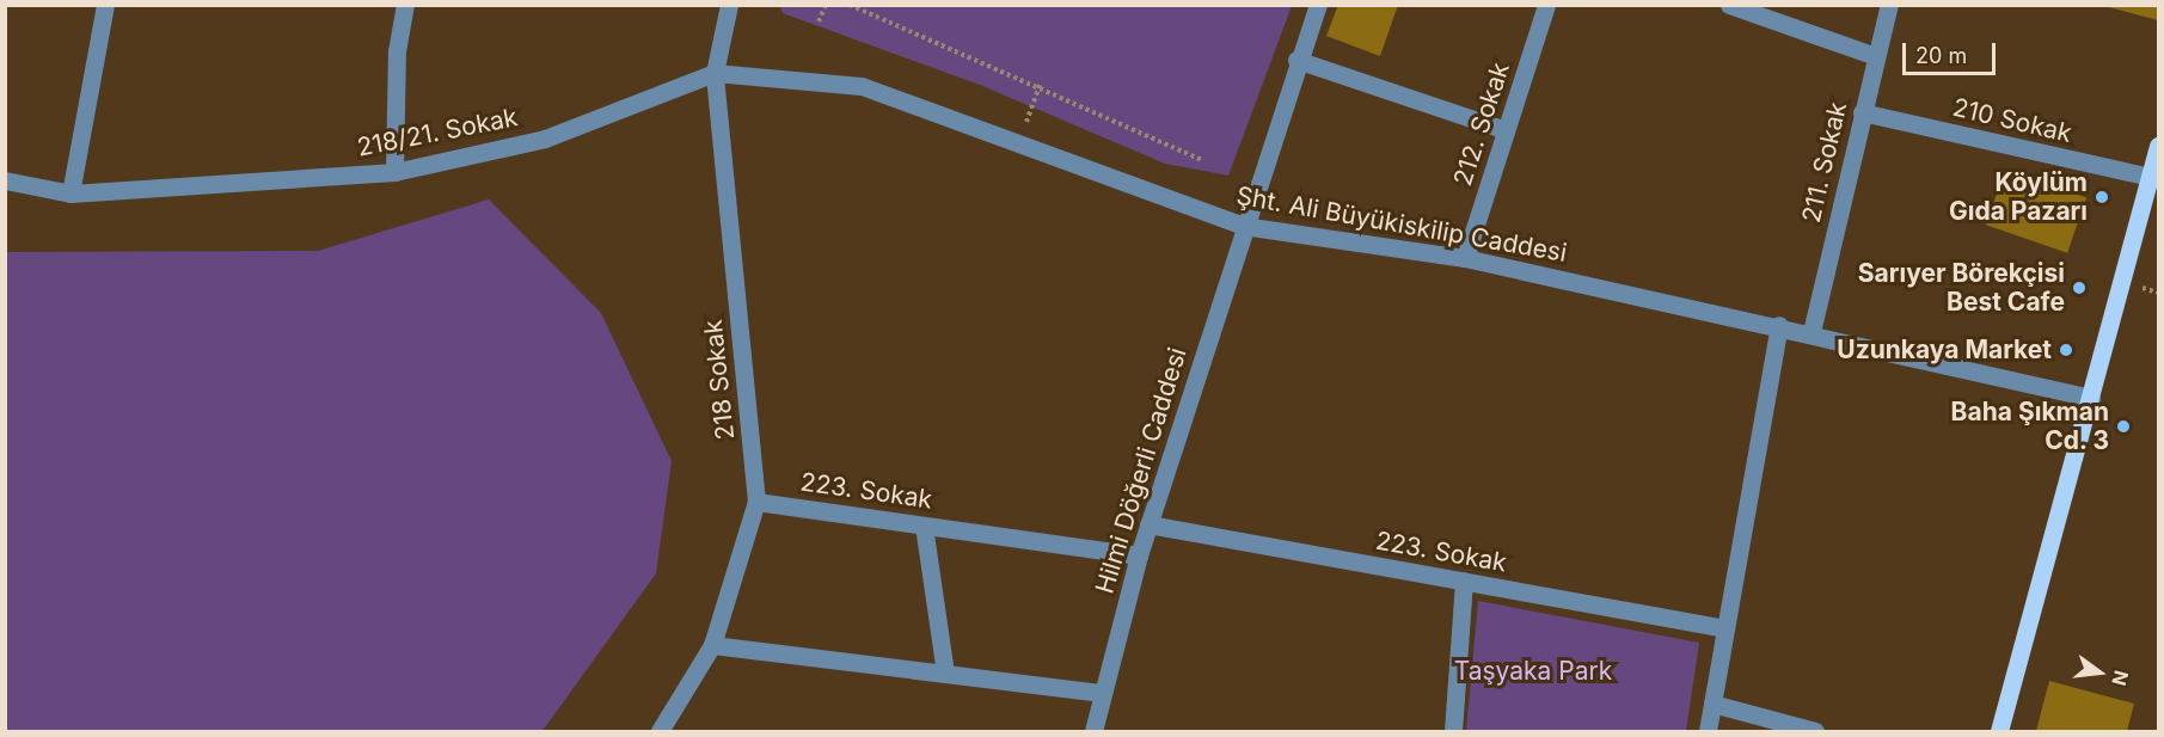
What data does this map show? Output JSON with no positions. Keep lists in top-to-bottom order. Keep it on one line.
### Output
{"streets":{"street":["210 Sokak","212. Sokak","218/21. Sokak","211. Sokak","Şht. Ali Büyükiskilip Caddesi","218 Sokak","Hilmi Döğerli Caddesi","223. Sokak"]},"crossings":[["210 Sokak","211. Sokak"],["212. Sokak","Şht. Ali Büyükiskilip Caddesi"],["218/21. Sokak","Şht. Ali Büyükiskilip Caddesi"],["218/21. Sokak","218 Sokak"],["211. Sokak","Şht. Ali Büyükiskilip Caddesi"],["Şht. Ali Büyükiskilip Caddesi","218 Sokak"],["Şht. Ali Büyükiskilip Caddesi","Hilmi Döğerli Caddesi"],["218 Sokak","223. Sokak"],["Hilmi Döğerli Caddesi","223. Sokak"]],"parks":["Taşyaka Park"],"places":["Köylüm Gıda Pazarı","Sarıyer Börekçisi Best Cafe","Uzunkaya Market","Baha Şıkman Cd. 3"],"scale_bar":"20 m","north":"right"}
